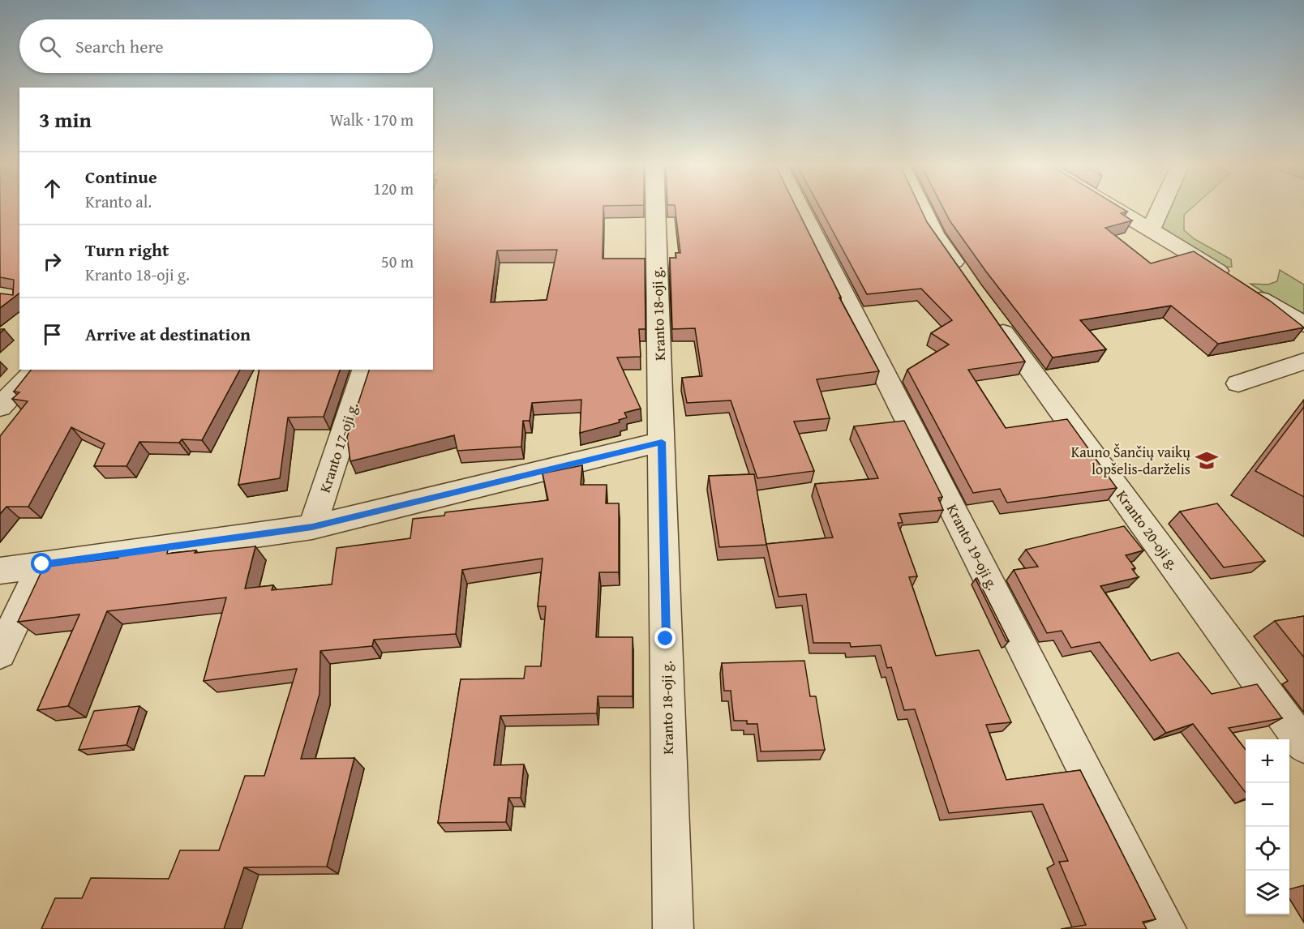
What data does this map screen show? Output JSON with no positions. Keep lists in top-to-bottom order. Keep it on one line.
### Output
{"streets":{"street":["Kranto 18-oji g.","Kranto 17-oji g.","Kranto 20-oji g.","Kranto 19-oji g."]},"places":{"school or university":["Kauno Šančių vaikų lopšelis-darželis"]},"page":{"search":"Search here","heading":["3 min","Walk · 170 m"],"list":[["Continue","Kranto al.","120 m"],["Turn right","Kranto 18-oji g.","50 m"],"Arrive at destination"],"map_buttons":["+","−"]}}
